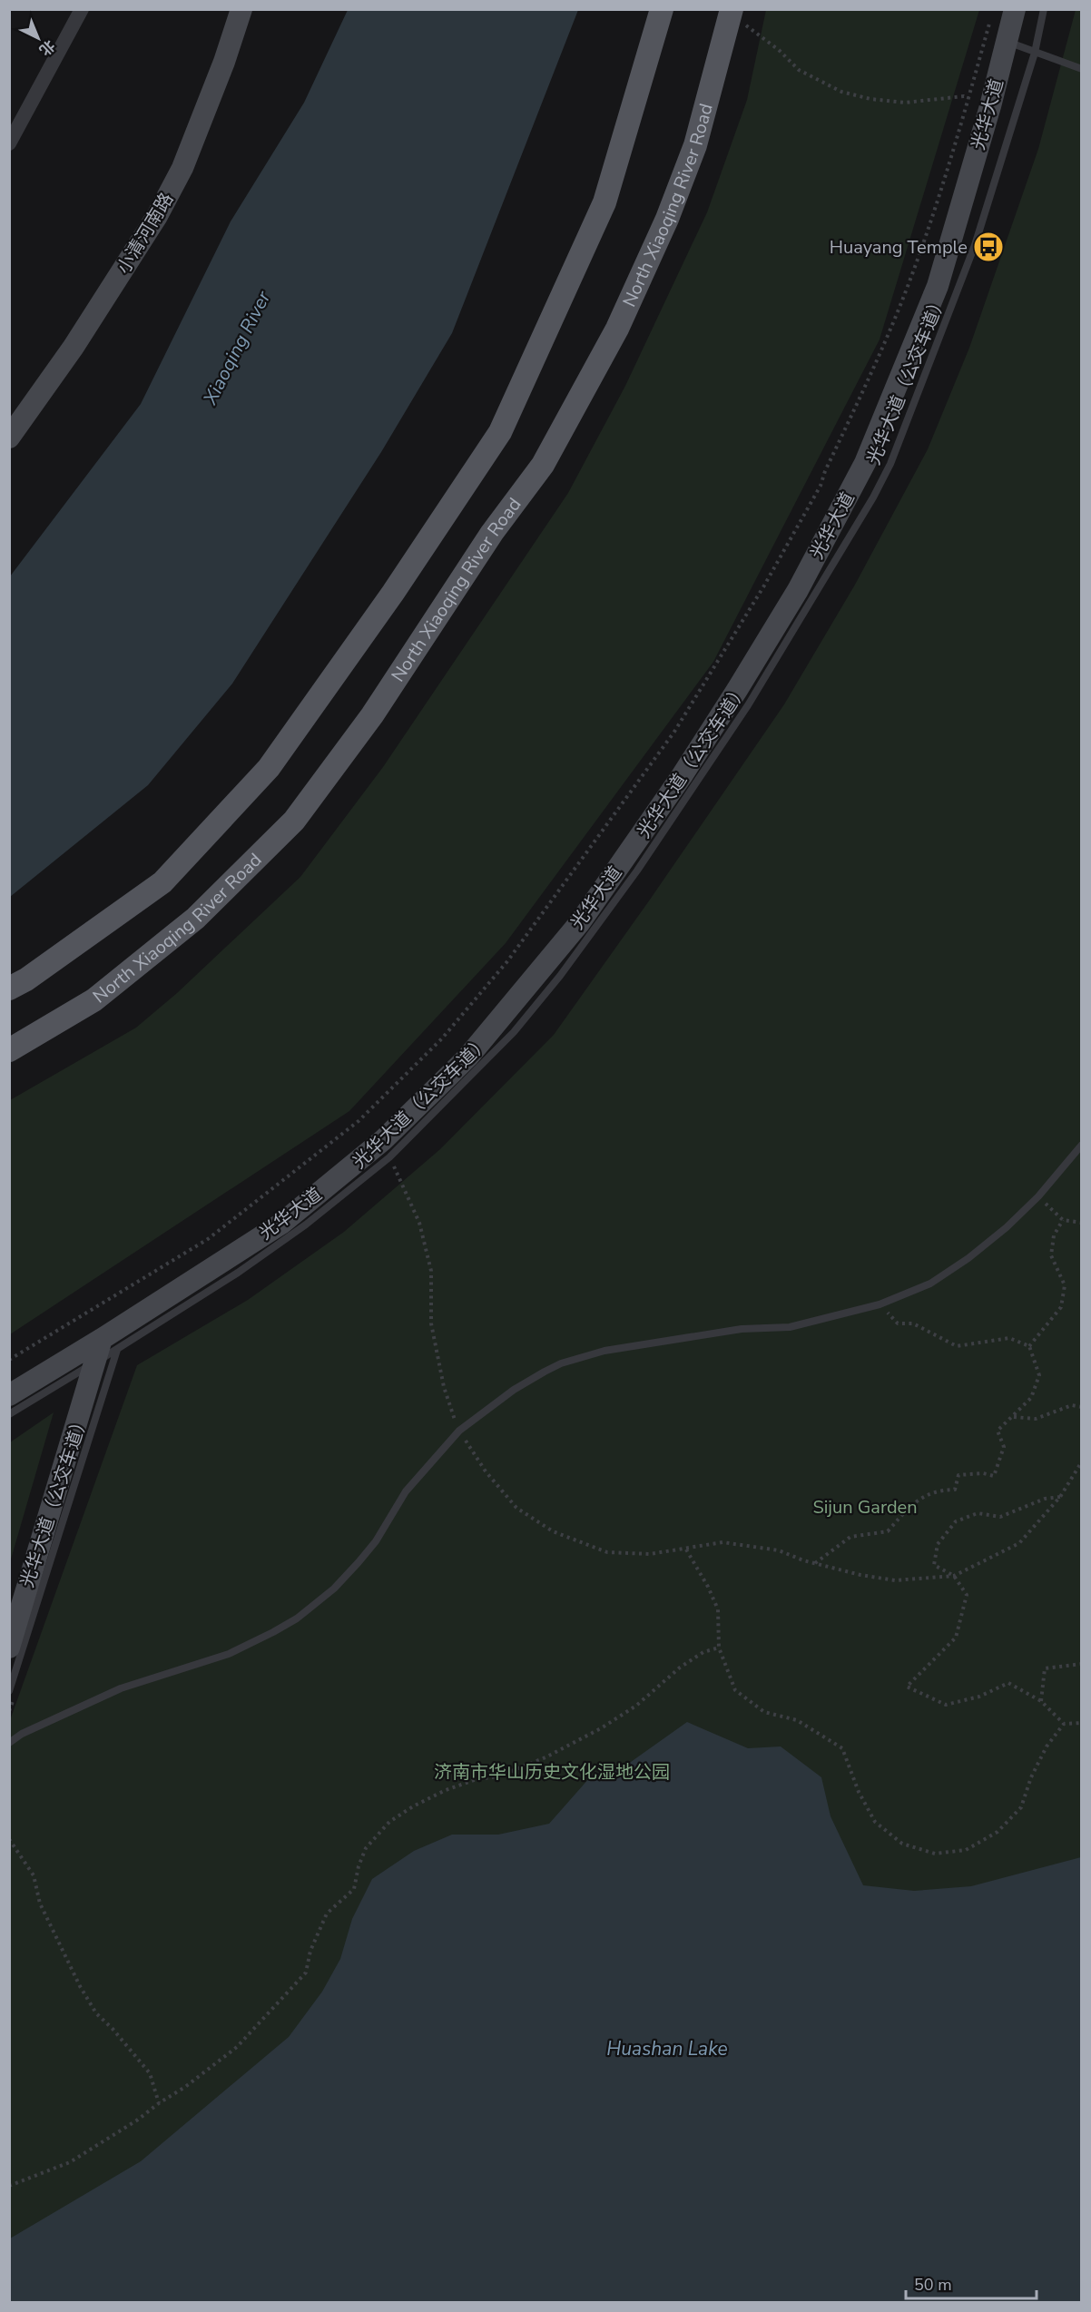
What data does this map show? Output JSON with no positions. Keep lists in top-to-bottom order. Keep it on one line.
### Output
{"streets":{"main road":["光华大道","North Xiaoqing River Road","小清河南路"],"lane":["光华大道（公交车道）"]},"crossings":[["光华大道","光华大道（公交车道）"]],"water":["Xiaoqing River","Huashan Lake"],"parks":["Sijun Garden","济南市华山历史文化湿地公园"],"places":{"bus stop":["Huayang Temple"]},"scale_bar":"50 m","north":"bottom right"}
